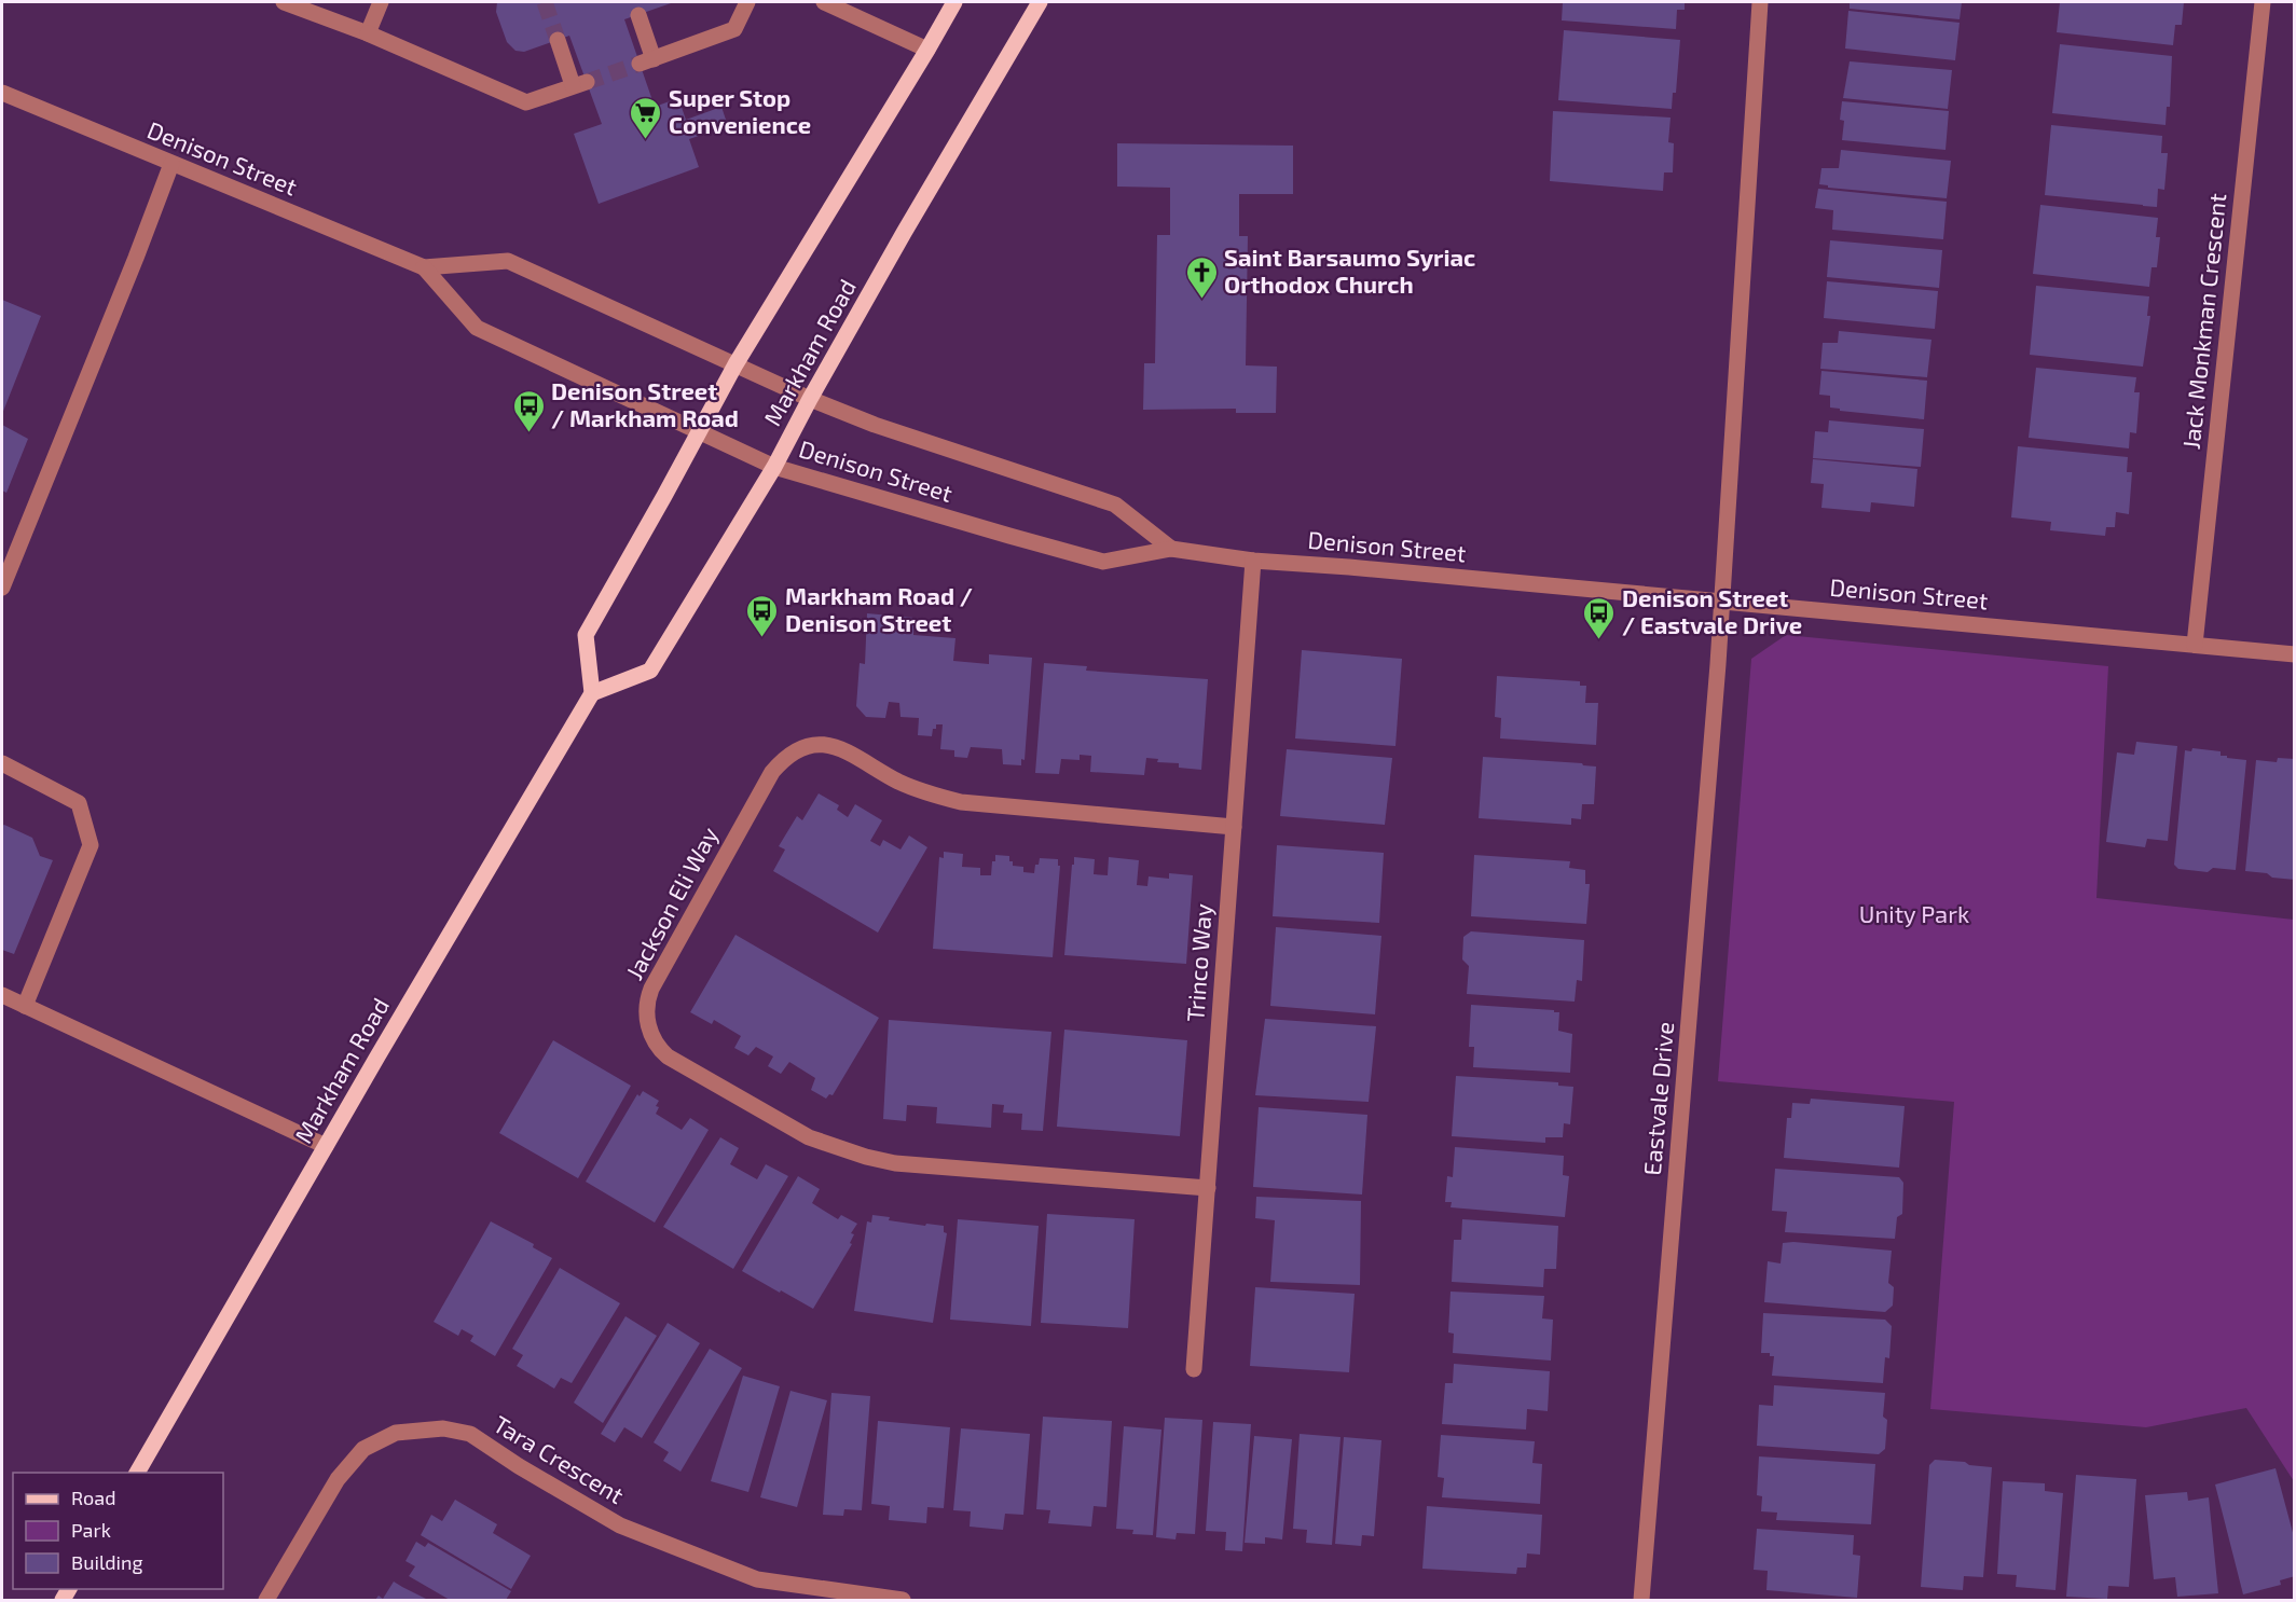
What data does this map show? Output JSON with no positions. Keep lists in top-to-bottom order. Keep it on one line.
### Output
{"streets":{"main road":["Markham Road"],"street":["Denison Street","Jack Monkman Crescent","Jackson Eli Way","Trinco Way","Eastvale Drive","Tara Crescent"]},"crossings":[["Denison Street","Jack Monkman Crescent"],["Denison Street","Markham Road"],["Denison Street","Trinco Way"],["Denison Street","Eastvale Drive"],["Jackson Eli Way","Trinco Way"]],"parks":["Unity Park"],"places":{"supermarket":["Super Stop Convenience"],"church":["Saint Barsaumo Syriac Orthodox Church"],"bus stop":["Denison Street / Markham Road","Markham Road / Denison Street","Denison Street / Eastvale Drive"]},"legend":["Road","Park","Building"]}
